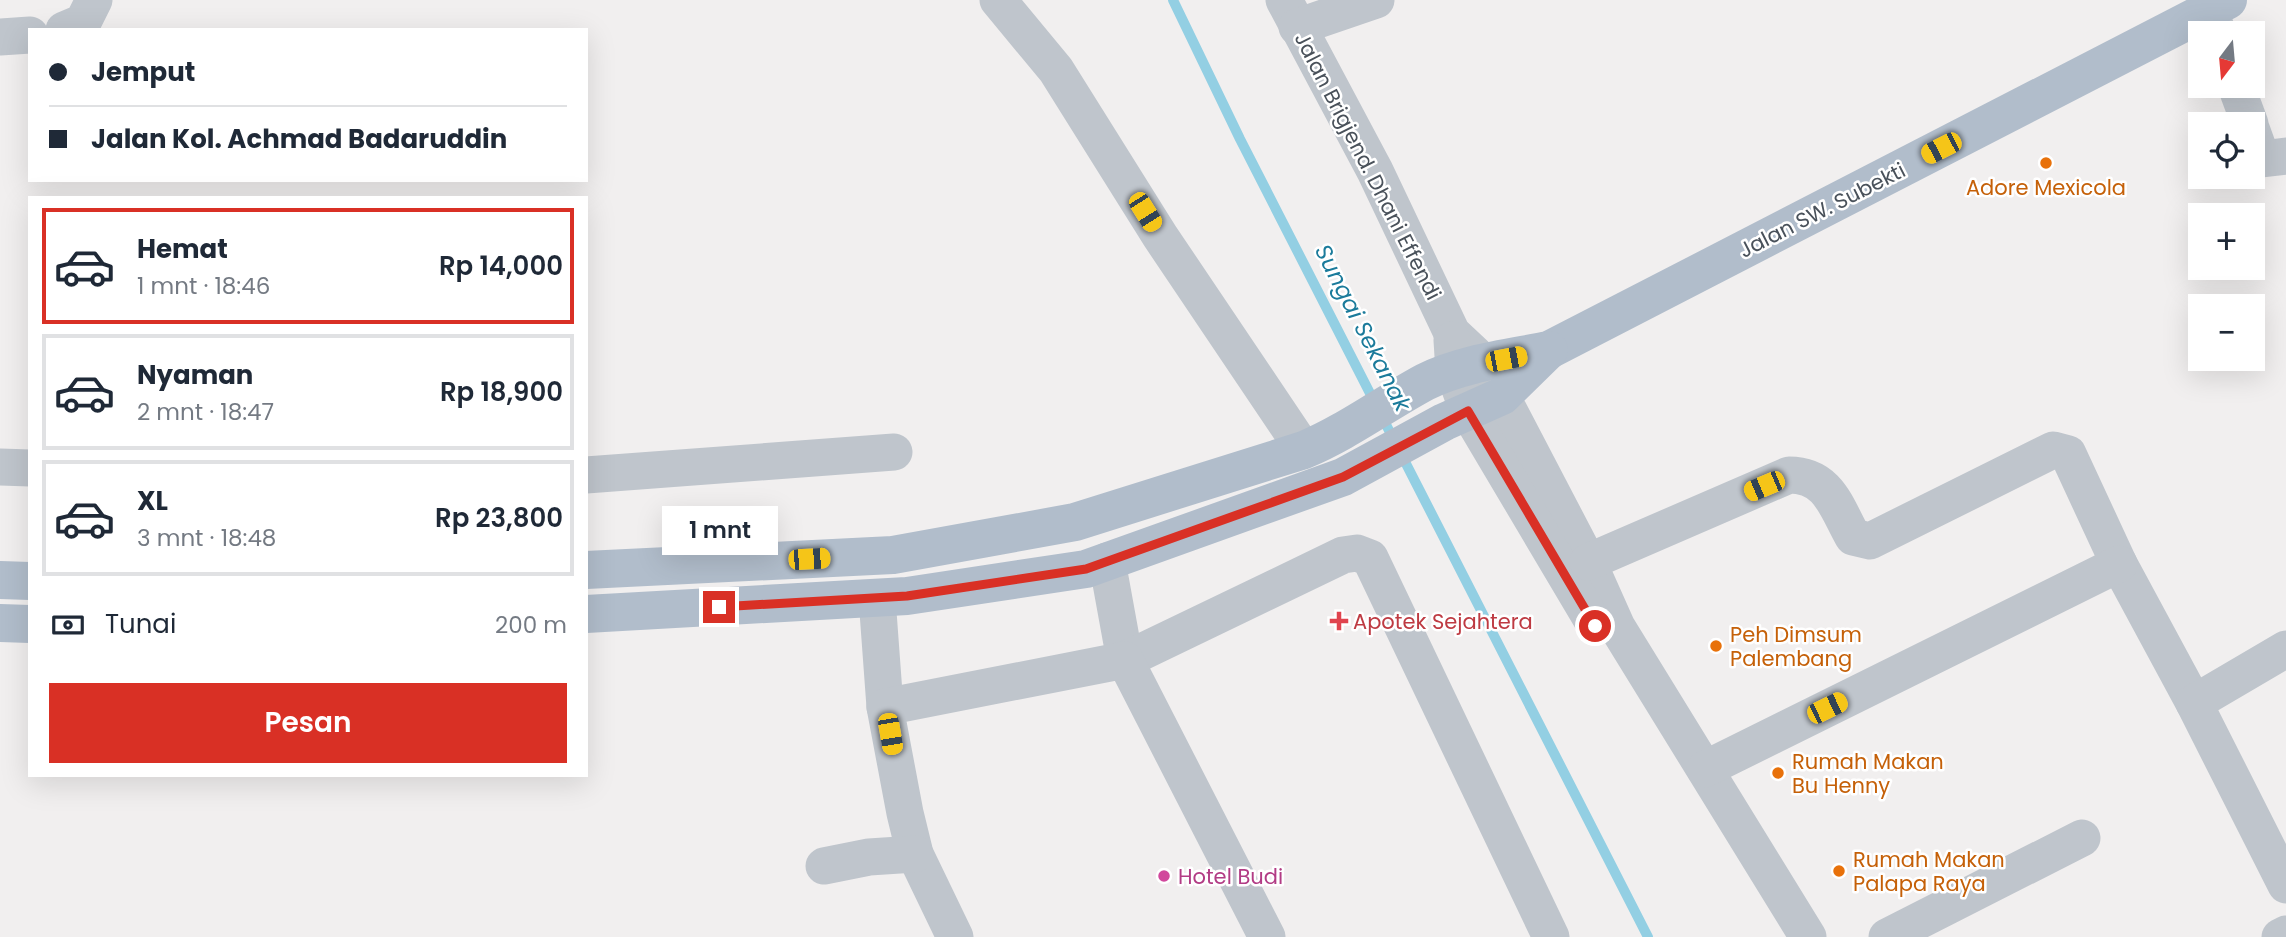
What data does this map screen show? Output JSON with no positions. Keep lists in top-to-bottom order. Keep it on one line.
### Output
{"streets":{"main road":["Jalan SW. Subekti"],"street":["Jalan Brigjend. Dhani Effendi"]},"crossings":[["Jalan Brigjend. Dhani Effendi","Jalan SW. Subekti"]],"water":["Sungai Sekanak"],"places":{"other":["Adore Mexicola","Peh Dimsum Palembang","Rumah Makan Bu Henny","Rumah Makan Palapa Raya","Hotel Budi"],"health":["Apotek Sejahtera"]},"north":"bottom","page":{"map_buttons":["+","−"],"banner":["Jemput","Jalan Kol. Achmad Badaruddin"],"list":[{"name":"Hemat","note":"1 mnt · 18:46","value":"Rp 14,000"},{"name":"Nyaman","note":"2 mnt · 18:47","value":"Rp 18,900"},{"name":"XL","note":"3 mnt · 18:48","value":"Rp 23,800"}],"bubble":"1 mnt","pay":["Tunai","200 m"],"buttons":"Pesan"}}
